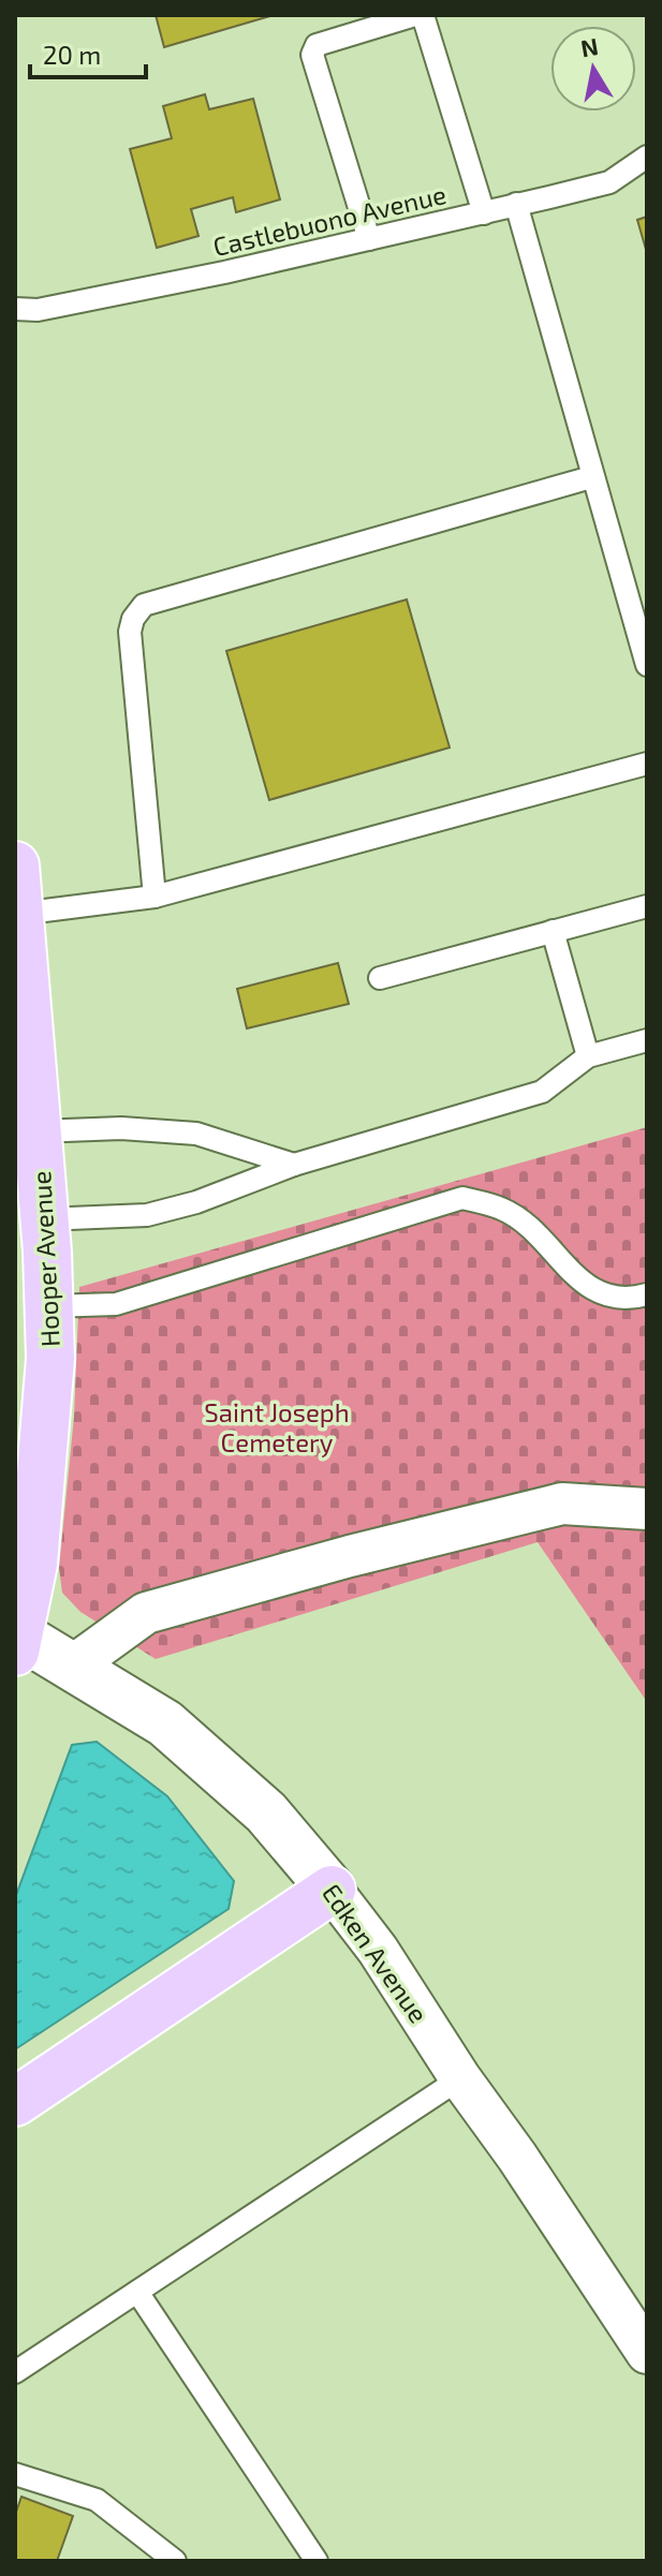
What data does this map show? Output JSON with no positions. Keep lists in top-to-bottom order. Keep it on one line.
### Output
{"streets":{"main road":["Hooper Avenue"],"street":["Edken Avenue"],"lane":["Castlebuono Avenue"]},"crossings":[["Hooper Avenue","Edken Avenue"]],"parks":["Saint Joseph Cemetery"],"scale_bar":"20 m","north":"top"}
